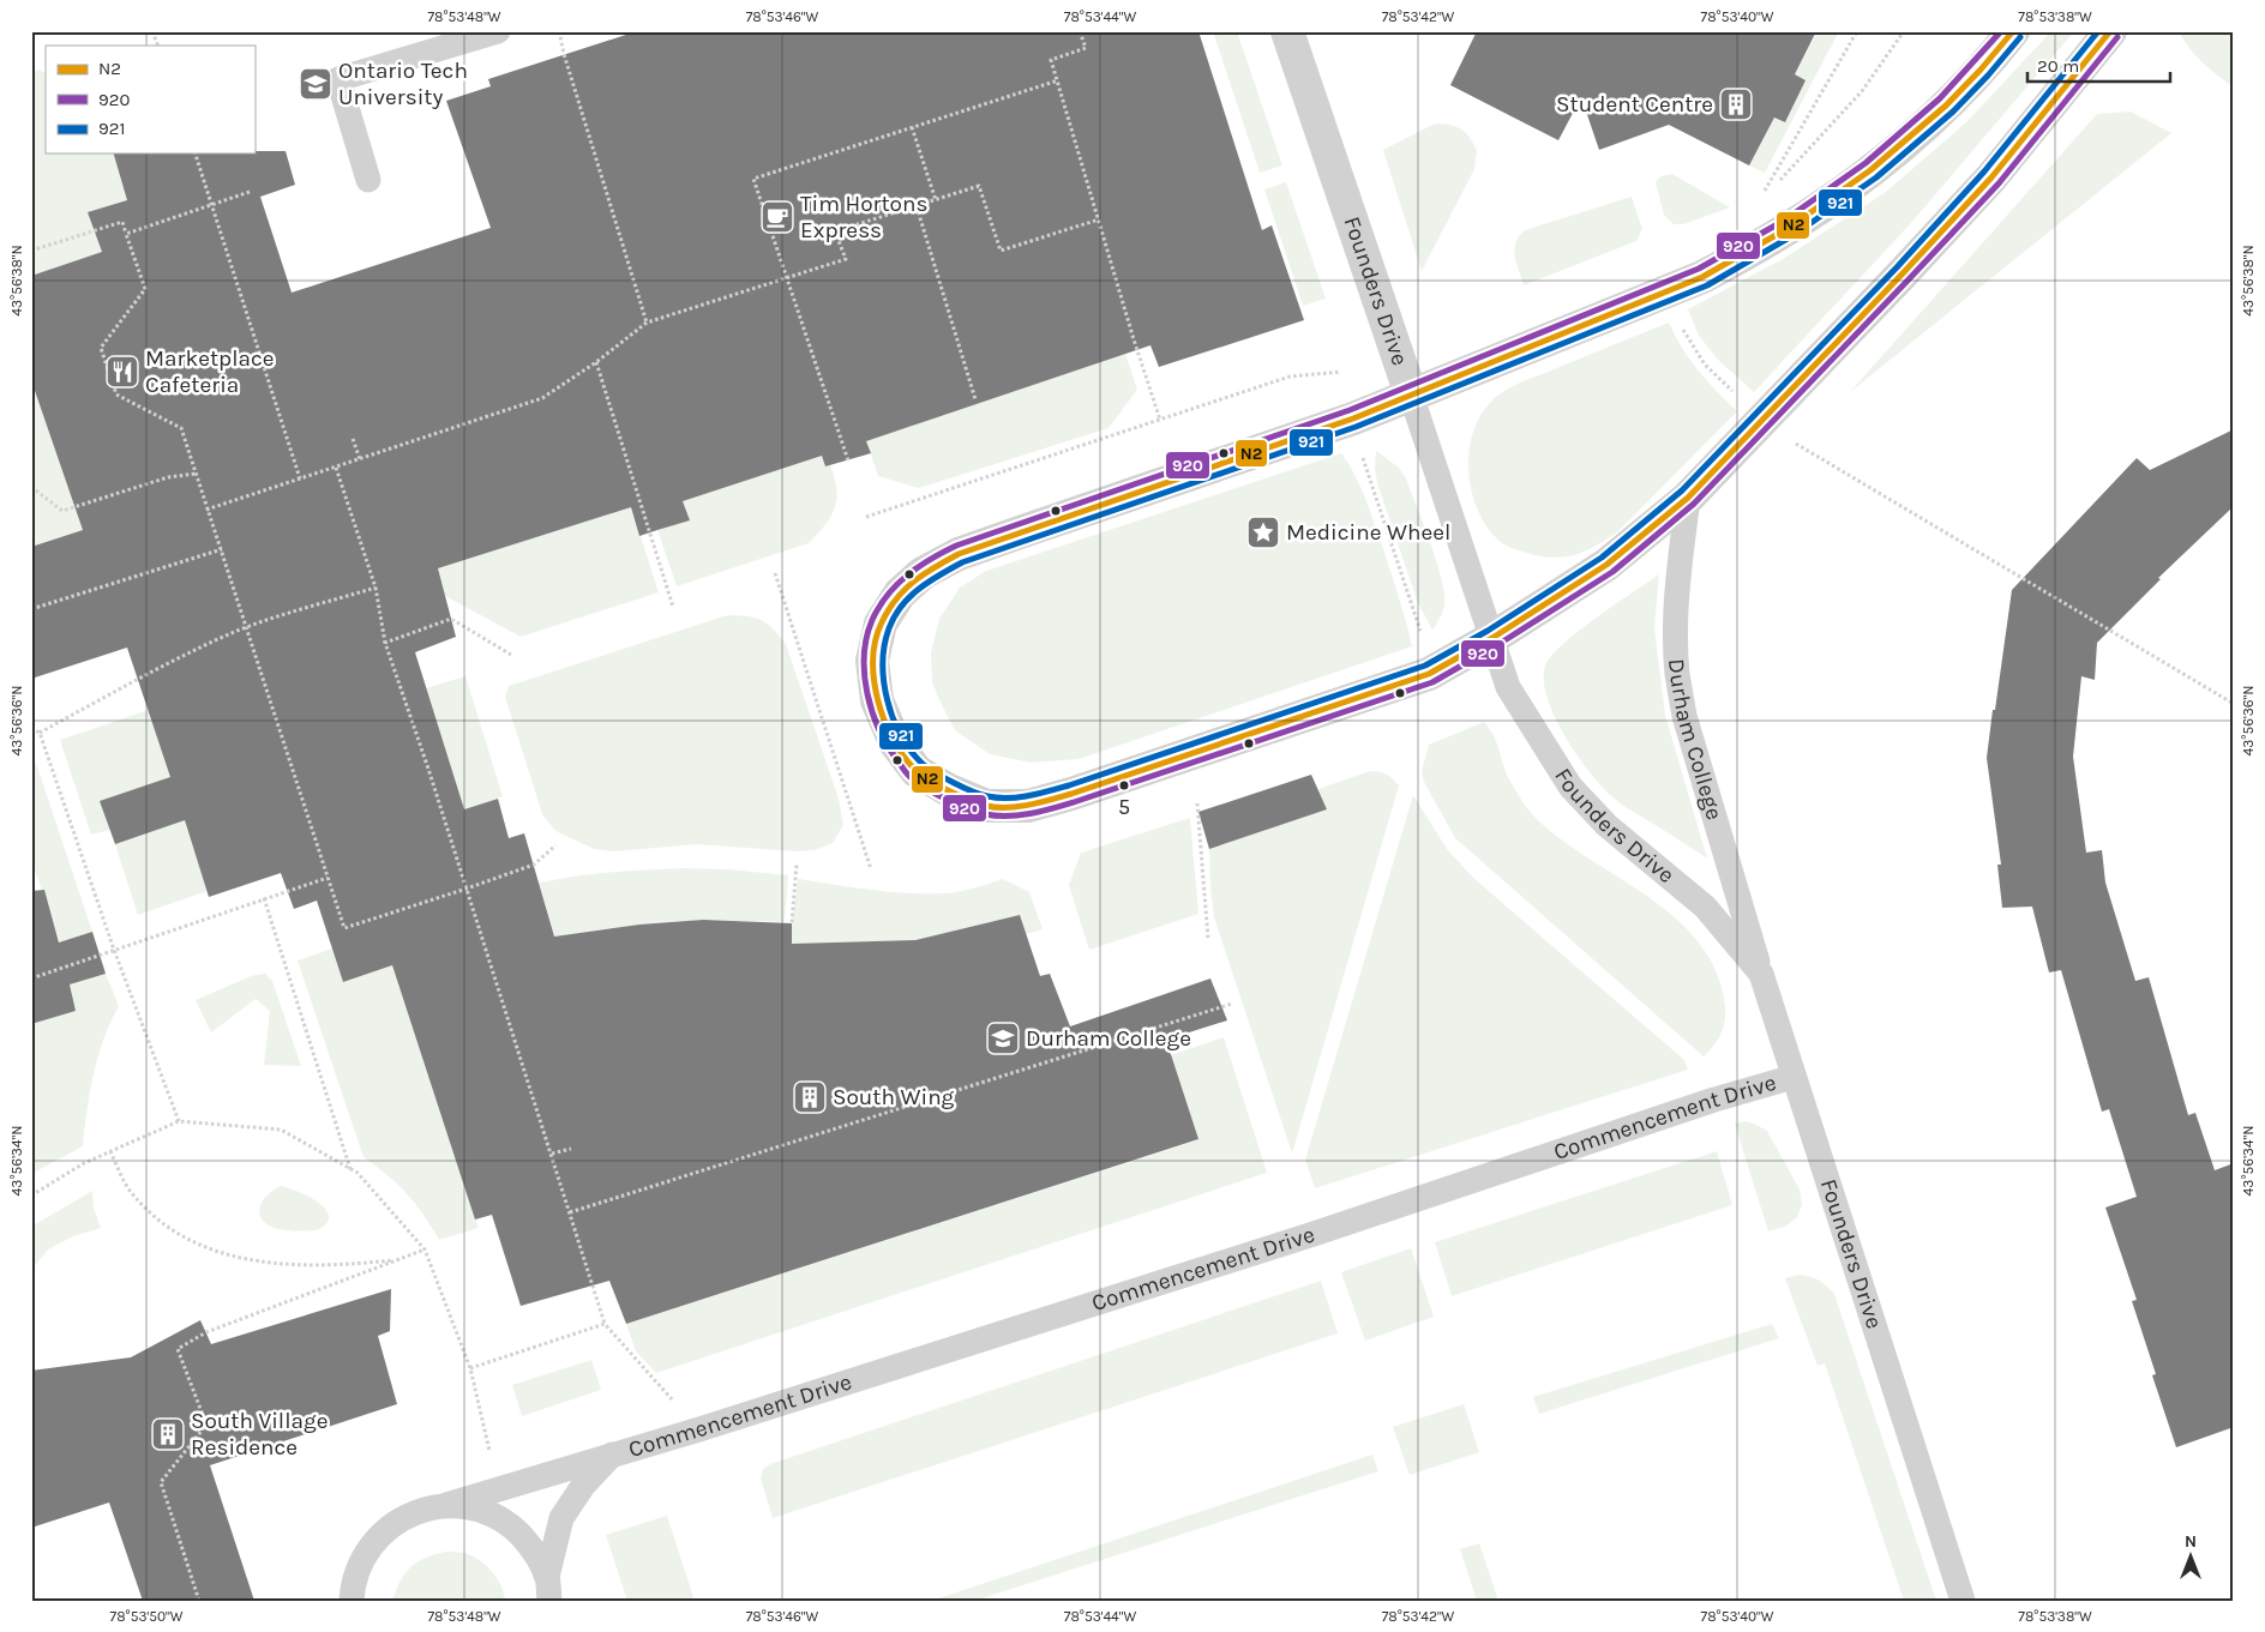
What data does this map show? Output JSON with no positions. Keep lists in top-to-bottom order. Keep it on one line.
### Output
{"streets":{"street":["Founders Drive"],"lane":["Durham College","Commencement Drive"]},"crossings":[["Founders Drive","Durham College"],["Founders Drive","Commencement Drive"]],"places":{"school or university":["Ontario Tech University","Durham College"],"building":["Student Centre","South Wing","South Village Residence"],"cafe":["Tim Hortons Express"],"restaurant":["Marketplace Cafeteria"],"place":["Medicine Wheel"],"other":["5"]},"lines":["transit line N2","transit line 920","transit line 921"],"legend":["N2","920","921"],"scale_bar":"20 m","north":"top","coordinates":["78°53'48\"W","78°53'46\"W","78°53'44\"W","78°53'42\"W","78°53'40\"W","78°53'38\"W","43°56'38\"N","43°56'36\"N","43°56'34\"N","78°53'50\"W"]}
